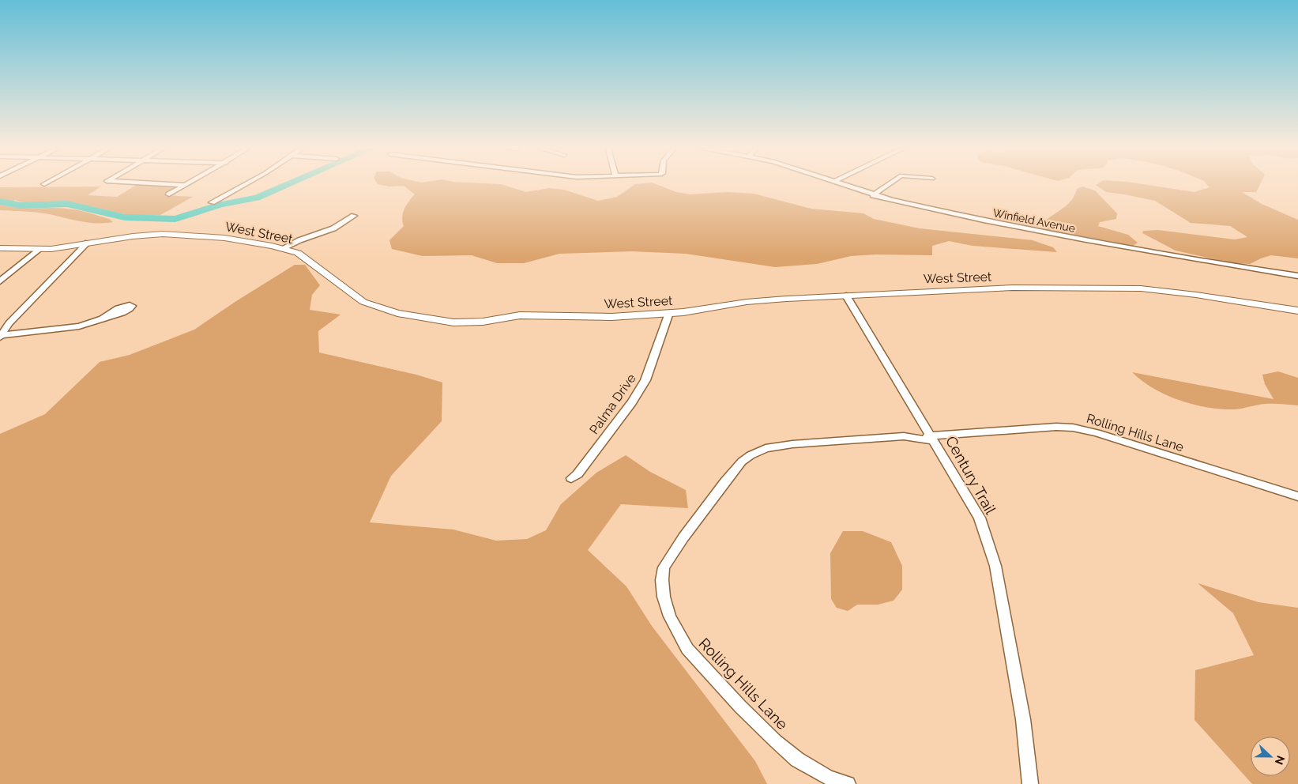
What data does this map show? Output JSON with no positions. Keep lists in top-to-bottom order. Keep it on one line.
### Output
{"streets":{"street":["Winfield Avenue","West Street","Palma Drive","Rolling Hills Lane","Century Trail"]},"crossings":[["West Street","Palma Drive"],["West Street","Century Trail"],["Rolling Hills Lane","Century Trail"]],"north":"right"}
